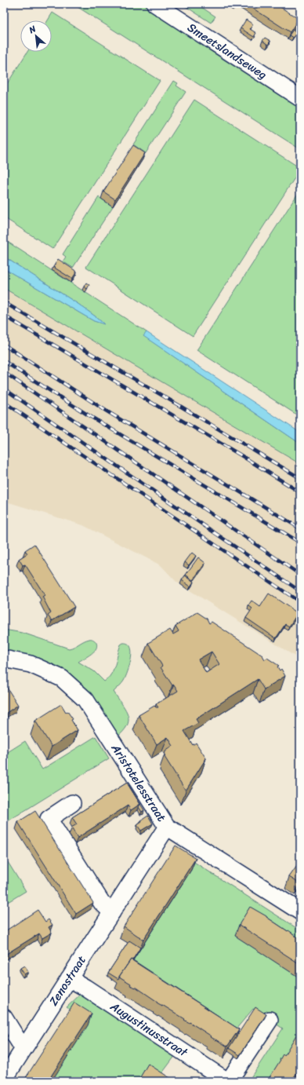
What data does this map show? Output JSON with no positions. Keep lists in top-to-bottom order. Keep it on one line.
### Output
{"streets":{"street":["Smeetslandseweg","Aristotelesstraat","Zenostraat","Augustinusstraat"]},"crossings":[["Aristotelesstraat","Zenostraat"],["Zenostraat","Augustinusstraat"]],"north":"top left"}
